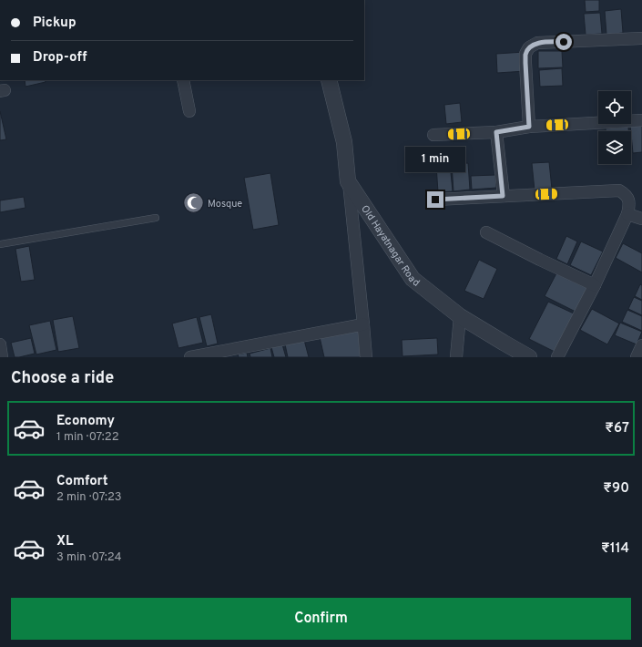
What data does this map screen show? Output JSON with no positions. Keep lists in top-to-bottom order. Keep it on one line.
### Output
{"streets":{"street":["Old Hayatnagar Road"]},"places":{"mosque":["Mosque"]},"page":{"banner":["Pickup","Drop-off"],"bubble":"1 min","heading":"Choose a ride","list":[{"name":"Economy","note":"1 min · 07:22","value":"₹67"},{"name":"Comfort","note":"2 min · 07:23","value":"₹90"},{"name":"XL","note":"3 min · 07:24","value":"₹114"}],"buttons":"Confirm"}}
